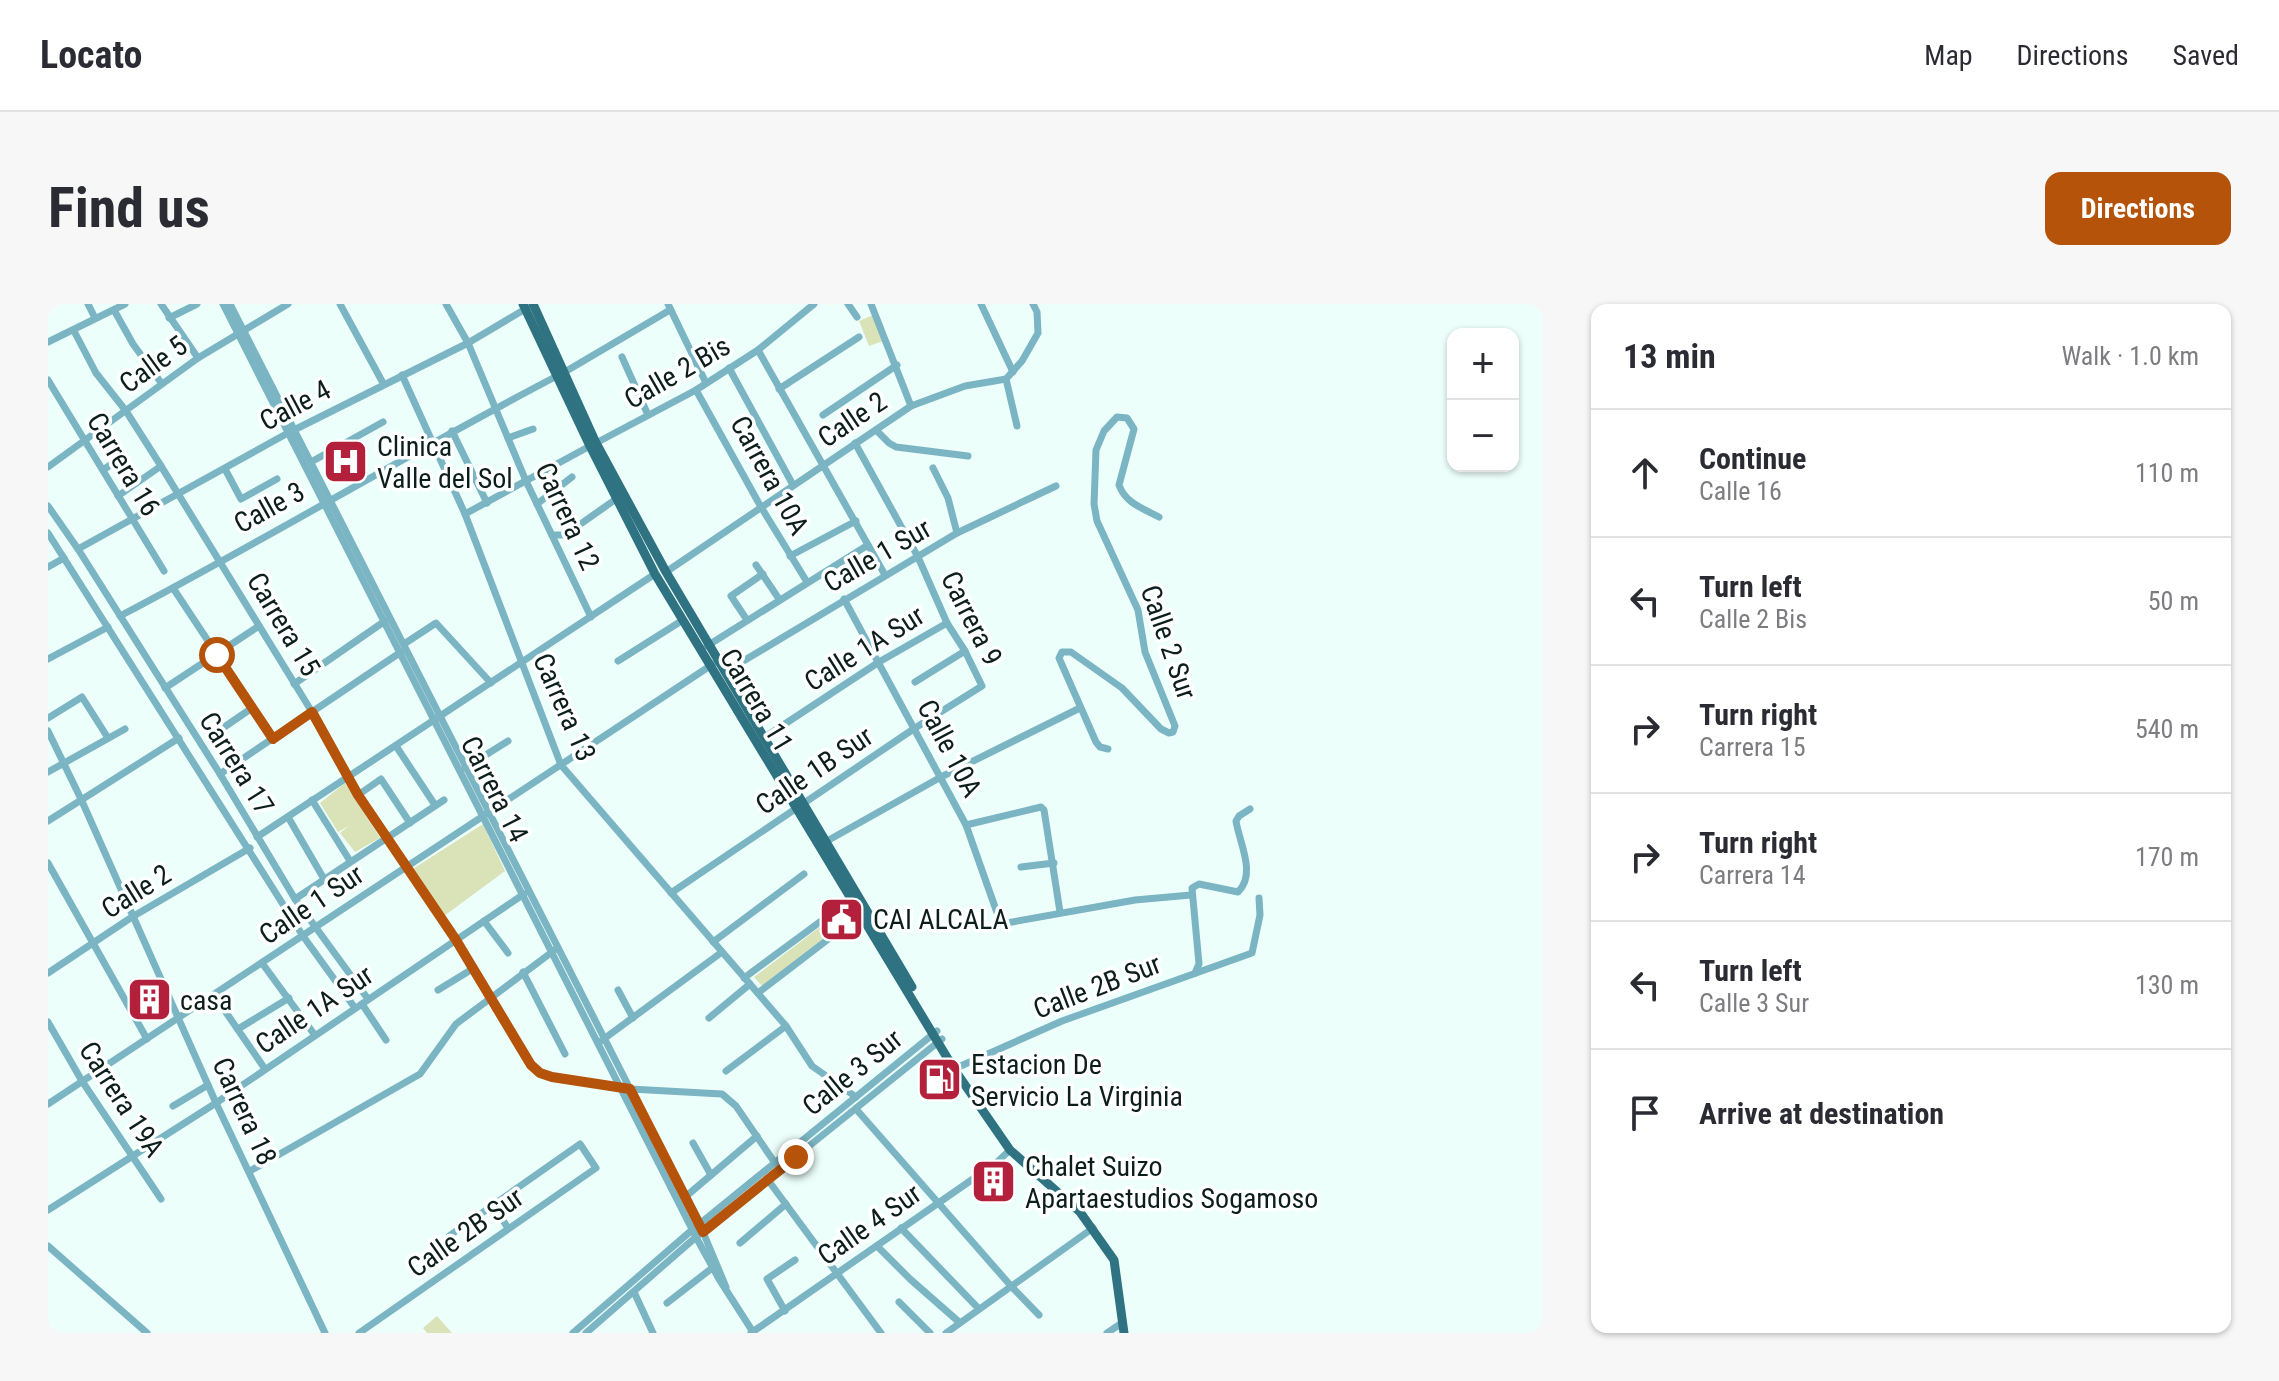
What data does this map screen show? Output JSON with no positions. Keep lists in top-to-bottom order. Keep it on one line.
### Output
{"streets":{"main road":["Carrera 11"],"street":["Calle 5","Calle 2 Bis","Calle 4","Calle 2","Carrera 16","Carrera 10A","Calle 3","Carrera 12","Calle 1 Sur","Carrera 9","Carrera 15","Calle 2 Sur","Calle 1A Sur","Carrera 13","Calle 10A","Carrera 17","Calle 1B Sur","Carrera 14","Calle 2B Sur","Calle 3 Sur","Carrera 19A","Carrera 18","Calle 4 Sur"]},"crossings":[["Calle 5","Carrera 16"],["Calle 5","Carrera 15"],["Calle 5","Carrera 14"],["Calle 2 Bis","Carrera 10A"],["Calle 2 Bis","Carrera 12"],["Calle 2 Bis","Carrera 11"],["Calle 2 Bis","Carrera 13"],["Calle 4","Carrera 16"],["Calle 4","Carrera 12"],["Calle 4","Carrera 15"],["Calle 4","Carrera 11"],["Calle 4","Carrera 13"],["Calle 4","Carrera 17"],["Calle 4","Carrera 14"],["Calle 2","Carrera 10A"],["Calle 2","Carrera 9"],["Calle 2","Carrera 11"],["Calle 2","Carrera 17"],["Calle 2","Carrera 18"],["Calle 3","Carrera 12"],["Calle 3","Carrera 15"],["Calle 3","Carrera 11"],["Calle 3","Carrera 13"],["Calle 3","Carrera 17"],["Calle 3","Carrera 14"],["Calle 1 Sur","Carrera 9"],["Calle 1 Sur","Carrera 15"],["Calle 1 Sur","Carrera 11"],["Calle 1 Sur","Carrera 13"],["Calle 1 Sur","Calle 10A"],["Calle 1 Sur","Carrera 17"],["Calle 1 Sur","Carrera 14"],["Calle 1 Sur","Carrera 19A"],["Calle 1 Sur","Carrera 18"],["Carrera 9","Calle 1A Sur"],["Carrera 9","Calle 1B Sur"],["Carrera 15","Calle 1A Sur"],["Carrera 15","Carrera 14"],["Carrera 15","Calle 3 Sur"],["Calle 1A Sur","Carrera 11"],["Calle 1A Sur","Calle 10A"],["Calle 1A Sur","Carrera 17"],["Calle 1A Sur","Carrera 14"],["Calle 1A Sur","Carrera 19A"],["Calle 1A Sur","Carrera 18"],["Carrera 11","Calle 1B Sur"],["Carrera 11","Calle 2B Sur"],["Carrera 11","Calle 3 Sur"],["Carrera 11","Calle 4 Sur"],["Carrera 13","Calle 1B Sur"],["Carrera 13","Calle 3 Sur"],["Calle 10A","Calle 1B Sur"],["Carrera 14","Calle 3 Sur"],["Carrera 14","Calle 4 Sur"]],"places":{"hospital":["Clinica Valle del Sol"],"public building":["CAI ALCALA"],"building":["casa","Chalet Suizo Apartaestudios Sogamoso"],"fuel station":["Estacion De Servicio La Virginia"]},"page":{"header":"Locato","nav":["Map","Directions","Saved"],"buttons":"Directions","title":"Find us","heading":["13 min","Walk · 1.0 km"],"map_buttons":["+","−"],"list":[["Continue","Calle 16","110 m"],["Turn left","Calle 2 Bis","50 m"],["Turn right","Carrera 15","540 m"],["Turn right","Carrera 14","170 m"],["Turn left","Calle 3 Sur","130 m"],"Arrive at destination"]}}
